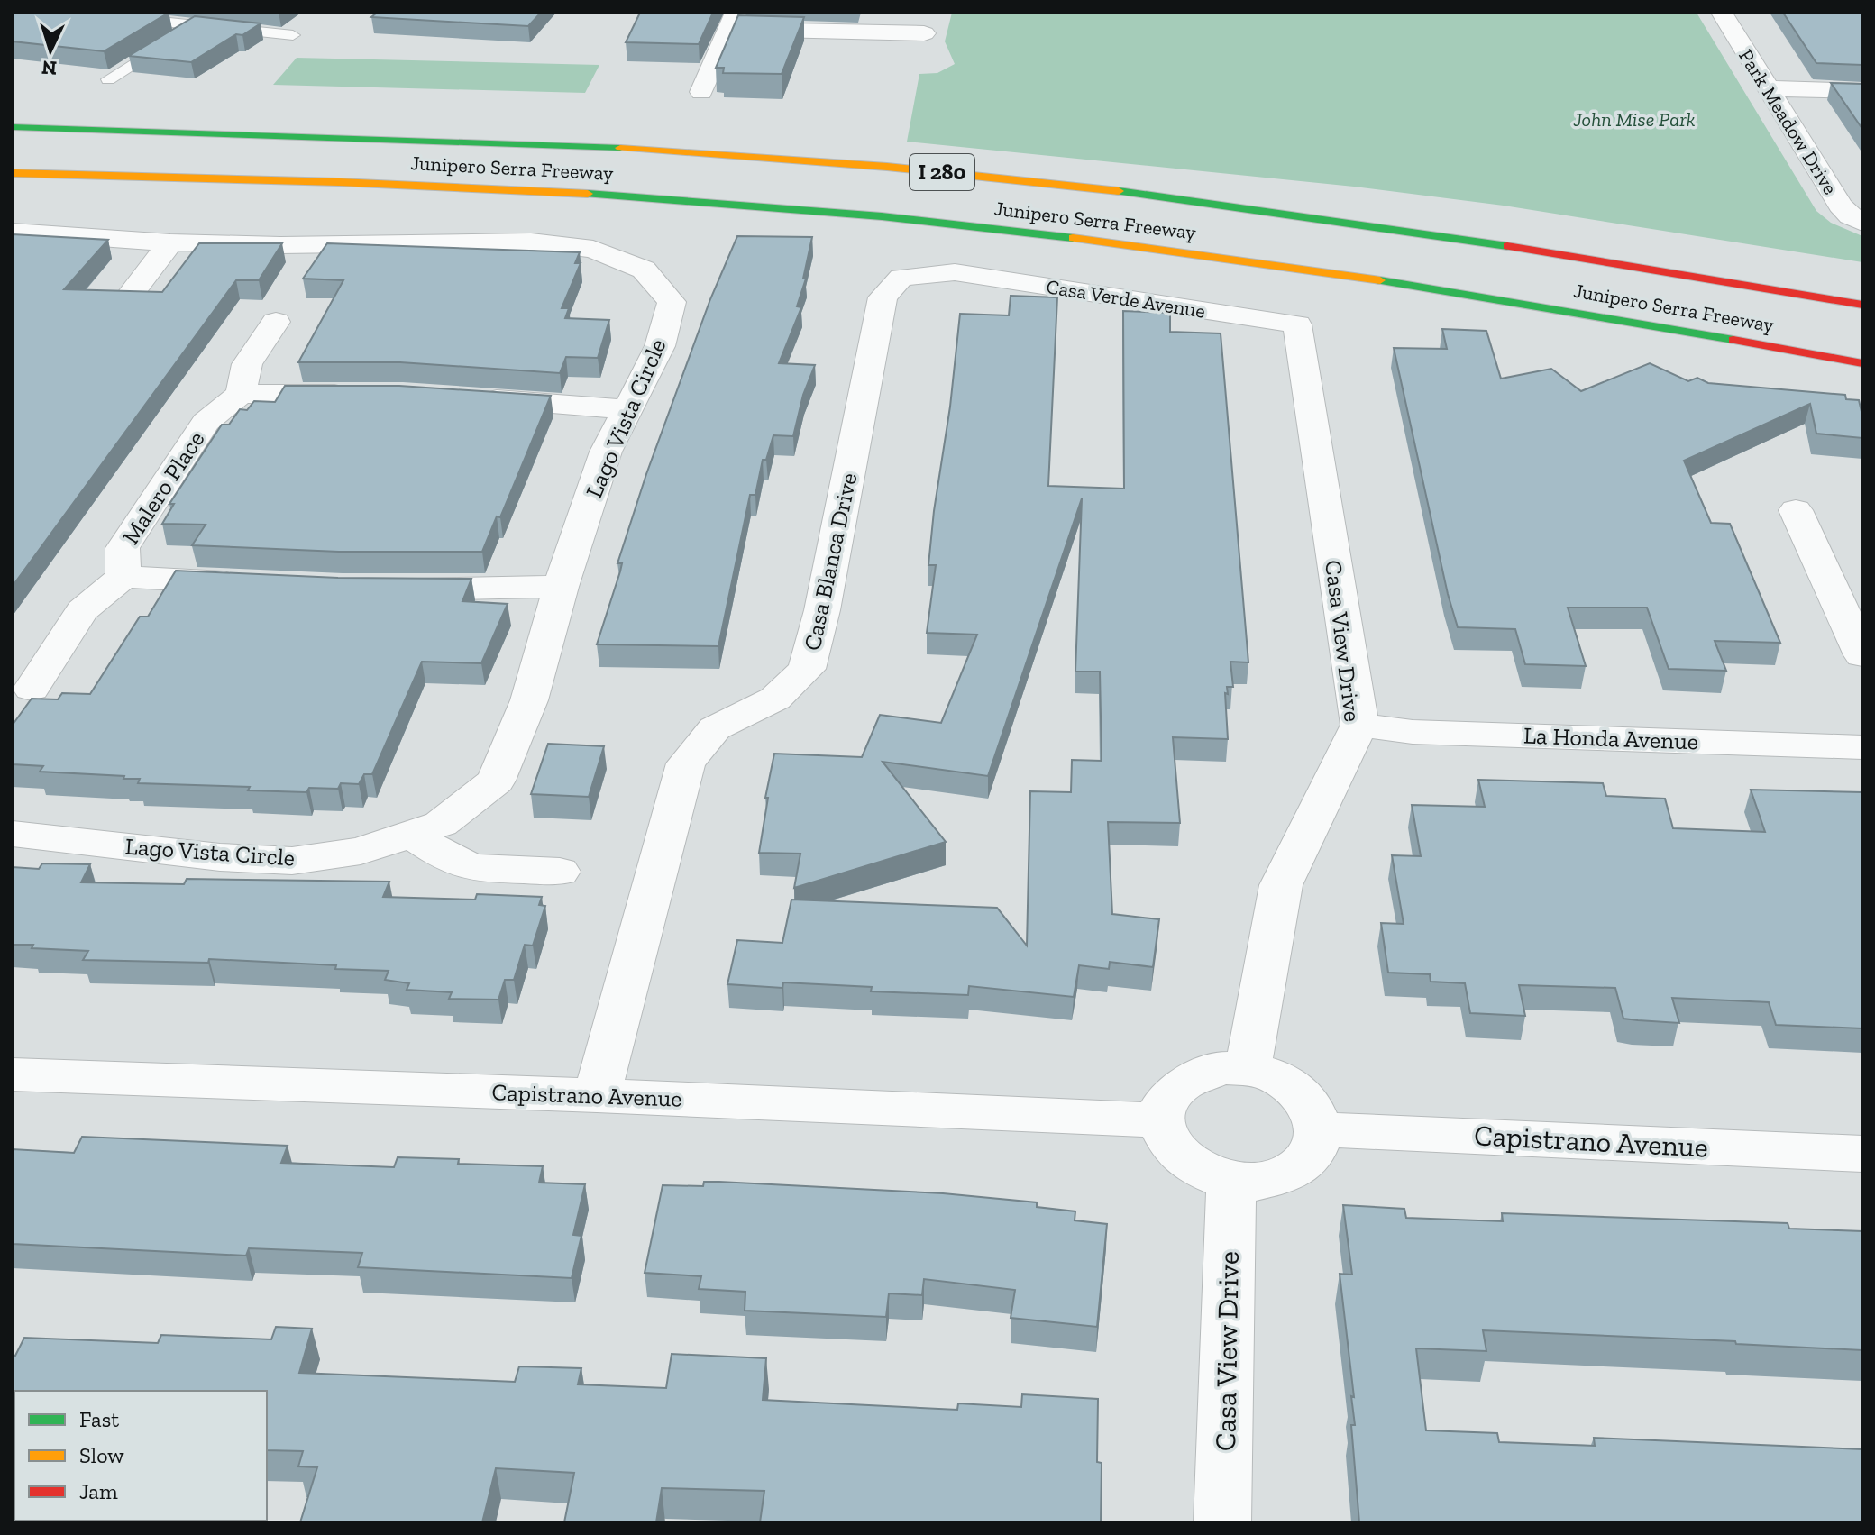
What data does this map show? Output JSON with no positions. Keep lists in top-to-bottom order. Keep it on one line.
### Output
{"streets":{"highway":["Junipero Serra Freeway","I 280"],"street":["Park Meadow Drive","Casa Verde Avenue","Lago Vista Circle","Malero Place","Casa Blanca Drive","Casa View Drive","La Honda Avenue","Capistrano Avenue"]},"crossings":[["Casa Verde Avenue","Casa Blanca Drive"],["Casa Verde Avenue","Casa View Drive"],["Casa Blanca Drive","Capistrano Avenue"],["Casa View Drive","La Honda Avenue"],["Casa View Drive","Capistrano Avenue"]],"parks":["John Mise Park"],"legend":["Fast","Slow","Jam"],"north":"bottom"}
